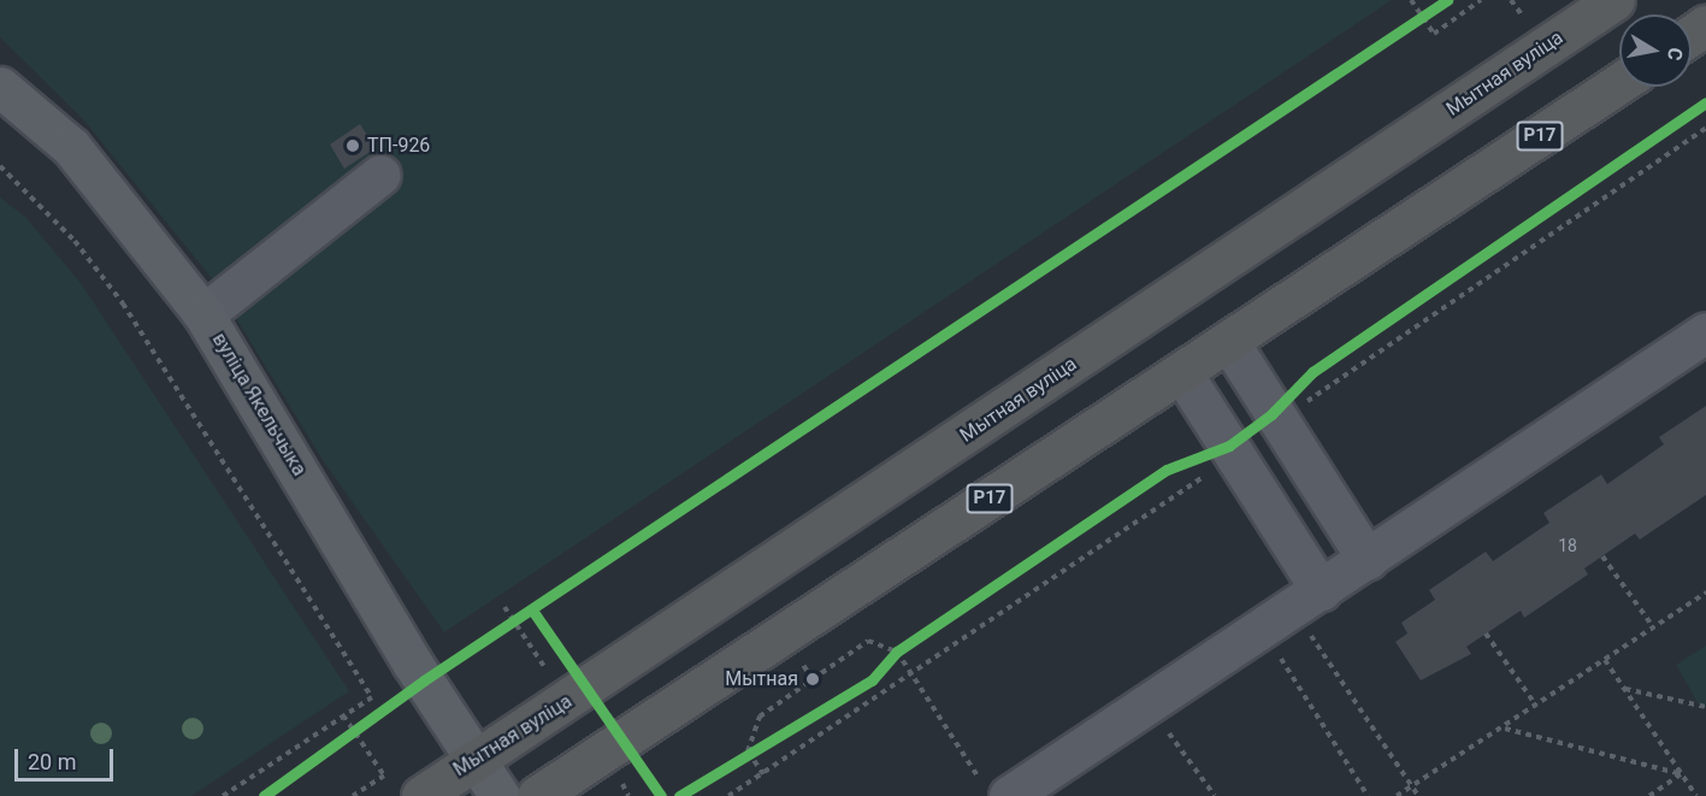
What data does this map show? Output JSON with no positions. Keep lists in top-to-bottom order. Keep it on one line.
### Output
{"streets":{"highway":["Мытная вуліца","Р17"],"main road":["вуліца Якельчыка"]},"crossings":[["Мытная вуліца","вуліца Якельчыка"]],"places":["ТП-926","Мытная"],"house_numbers":["18"],"scale_bar":"20 m","north":"right"}
